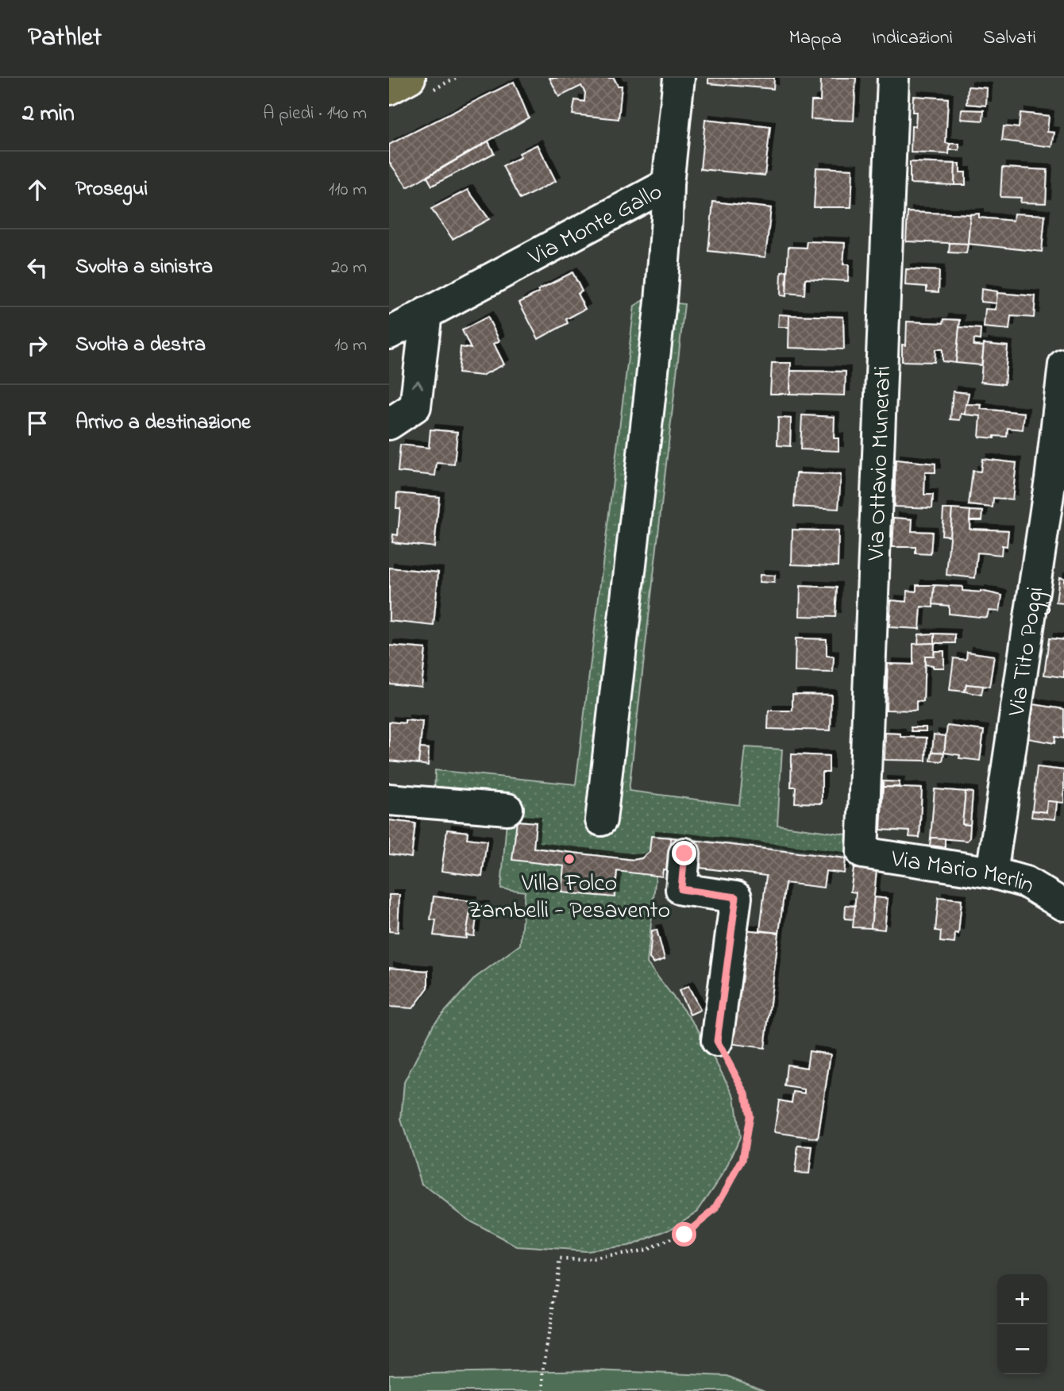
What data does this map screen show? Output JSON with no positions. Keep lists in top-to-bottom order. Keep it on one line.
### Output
{"streets":{"street":["Via Monte Gallo","Via Ottavio Munerati","Via Tito Poggi","Via Mario Merlin"]},"crossings":[["Via Ottavio Munerati","Via Mario Merlin"],["Via Tito Poggi","Via Mario Merlin"]],"places":["Villa Folco Zambelli - Pesavento"],"page":{"header":"Pathlet","nav":["Mappa","Indicazioni","Salvati"],"heading":["2 min","A piedi · 140 m"],"list":[["Prosegui","110 m"],["Svolta a sinistra","20 m"],["Svolta a destra","10 m"],"Arrivo a destinazione"],"map_buttons":["+","−"]}}
